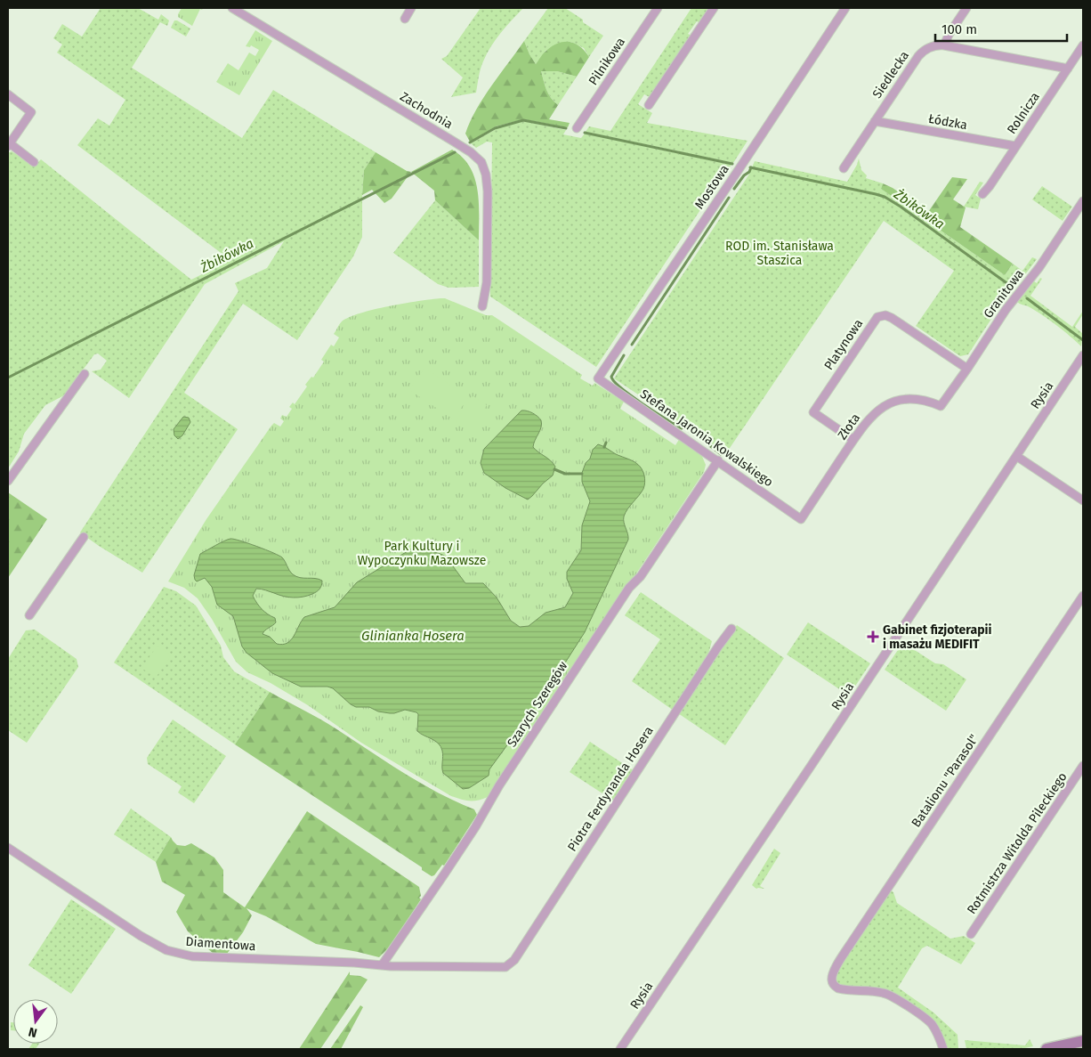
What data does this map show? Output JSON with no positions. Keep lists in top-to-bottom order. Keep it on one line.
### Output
{"streets":{"street":["Pilnikowa","Siedlecka","Zachodnia","Rolnicza","Łódzka","Mostowa","Granitowa","Platynowa","Rysia","Złota","Stefana Jaronia Kowalskiego","Szarych Szeregów","Batalionu \"Parasol\"","Piotra Ferdynanda Hosera","Rotmistrza Witolda Pileckiego","Diamentowa"]},"crossings":[["Siedlecka","Łódzka"],["Rolnicza","Łódzka"],["Mostowa","Stefana Jaronia Kowalskiego"],["Granitowa","Platynowa"],["Granitowa","Złota"],["Platynowa","Złota"],["Złota","Stefana Jaronia Kowalskiego"],["Stefana Jaronia Kowalskiego","Szarych Szeregów"],["Szarych Szeregów","Diamentowa"],["Piotra Ferdynanda Hosera","Diamentowa"]],"water":["Żbikówka","Glinianka Hosera"],"parks":["ROD im. Stanisława Staszica","Park Kultury i Wypoczynku Mazowsze"],"places":{"health":["Gabinet fizjoterapii i masażu MEDIFIT"]},"scale_bar":"100 m","north":"bottom"}
